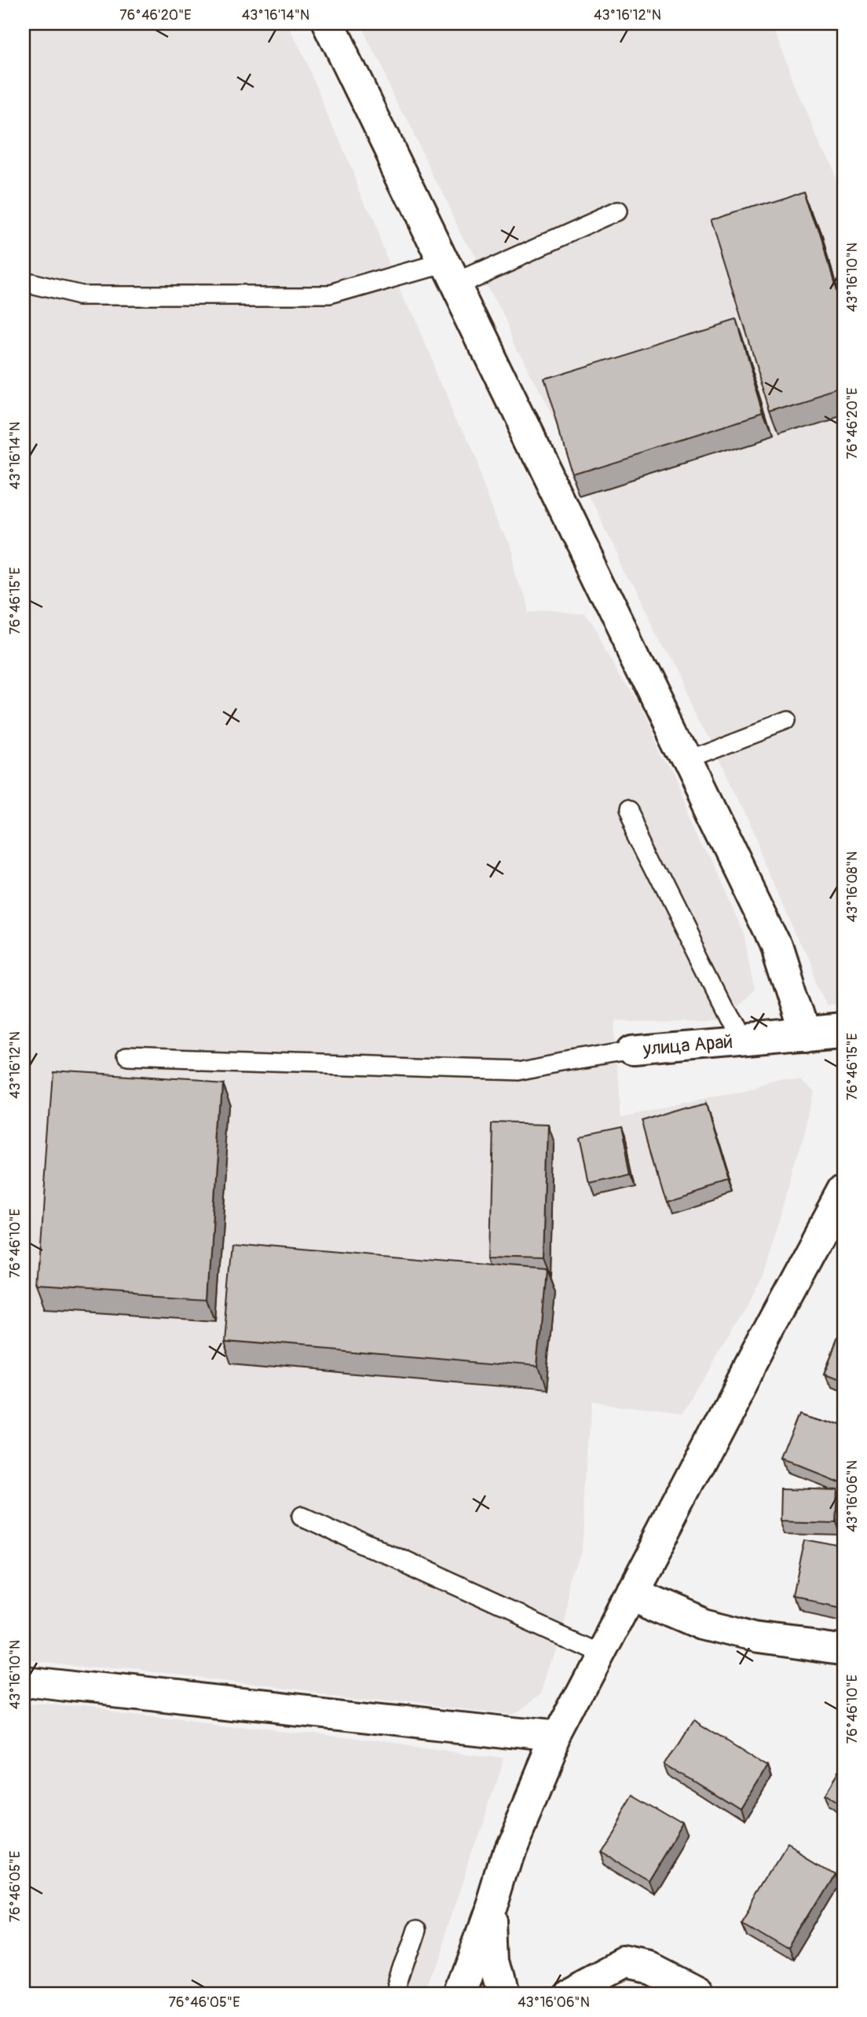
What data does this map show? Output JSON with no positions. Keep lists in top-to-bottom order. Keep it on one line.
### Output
{"streets":{"street":["улица Арай"]},"coordinates":["76°46'20\"E","43°16'14\"N","43°16'12\"N","43°16'10\"N","76°46'15\"E","43°16'08\"N","76°46'10\"E","43°16'06\"N","76°46'05\"E"]}
